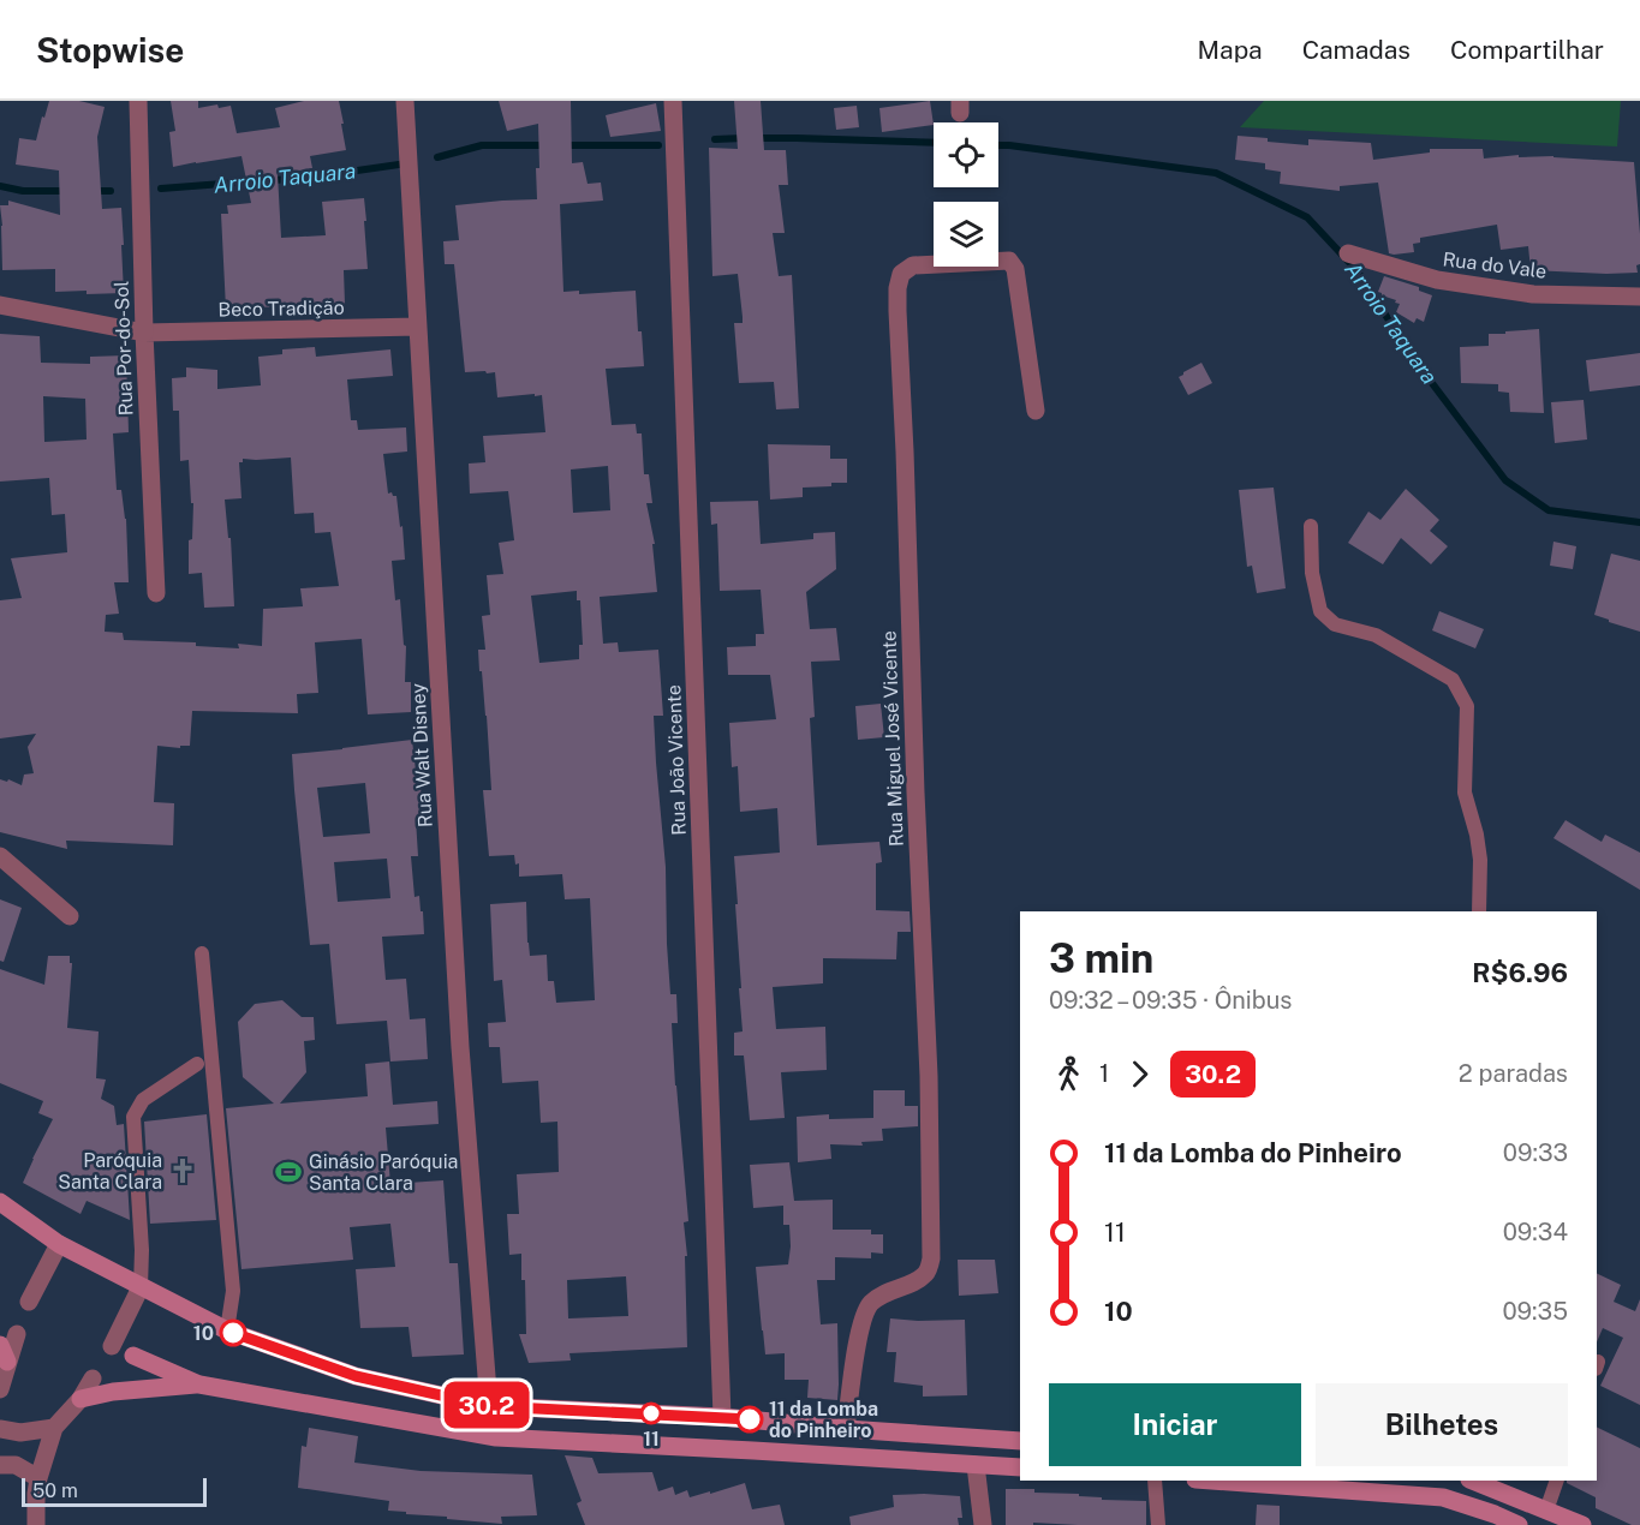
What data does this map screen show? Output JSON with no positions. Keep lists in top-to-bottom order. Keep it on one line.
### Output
{"streets":{"street":["Rua do Vale","Beco Tradição","Rua Por-do-Sol","Rua Miguel José Vicente","Rua Walt Disney","Rua João Vicente"]},"crossings":[["Beco Tradição","Rua Por-do-Sol"],["Beco Tradição","Rua Walt Disney"]],"water":["Arroio Taquara"],"places":{"church":["Paróquia Santa Clara"],"sports":["Ginásio Paróquia Santa Clara"],"other":["10","11","11 da Lomba do Pinheiro"]},"lines":["bus line 30.2"],"scale_bar":"50 m","page":{"header":"Stopwise","nav":["Mapa","Camadas","Compartilhar"],"on_map":"30.2","heading":["3 min","09:32 – 09:35 · Ônibus","R$6.96"],"legs":["1","30.2","2 paradas"],"list":[{"name":"11 da Lomba do Pinheiro","value":"09:33"},{"name":"11","value":"09:34"},{"name":"10","value":"09:35"}],"buttons":["Iniciar","Bilhetes"],"scale":"50 m"}}
